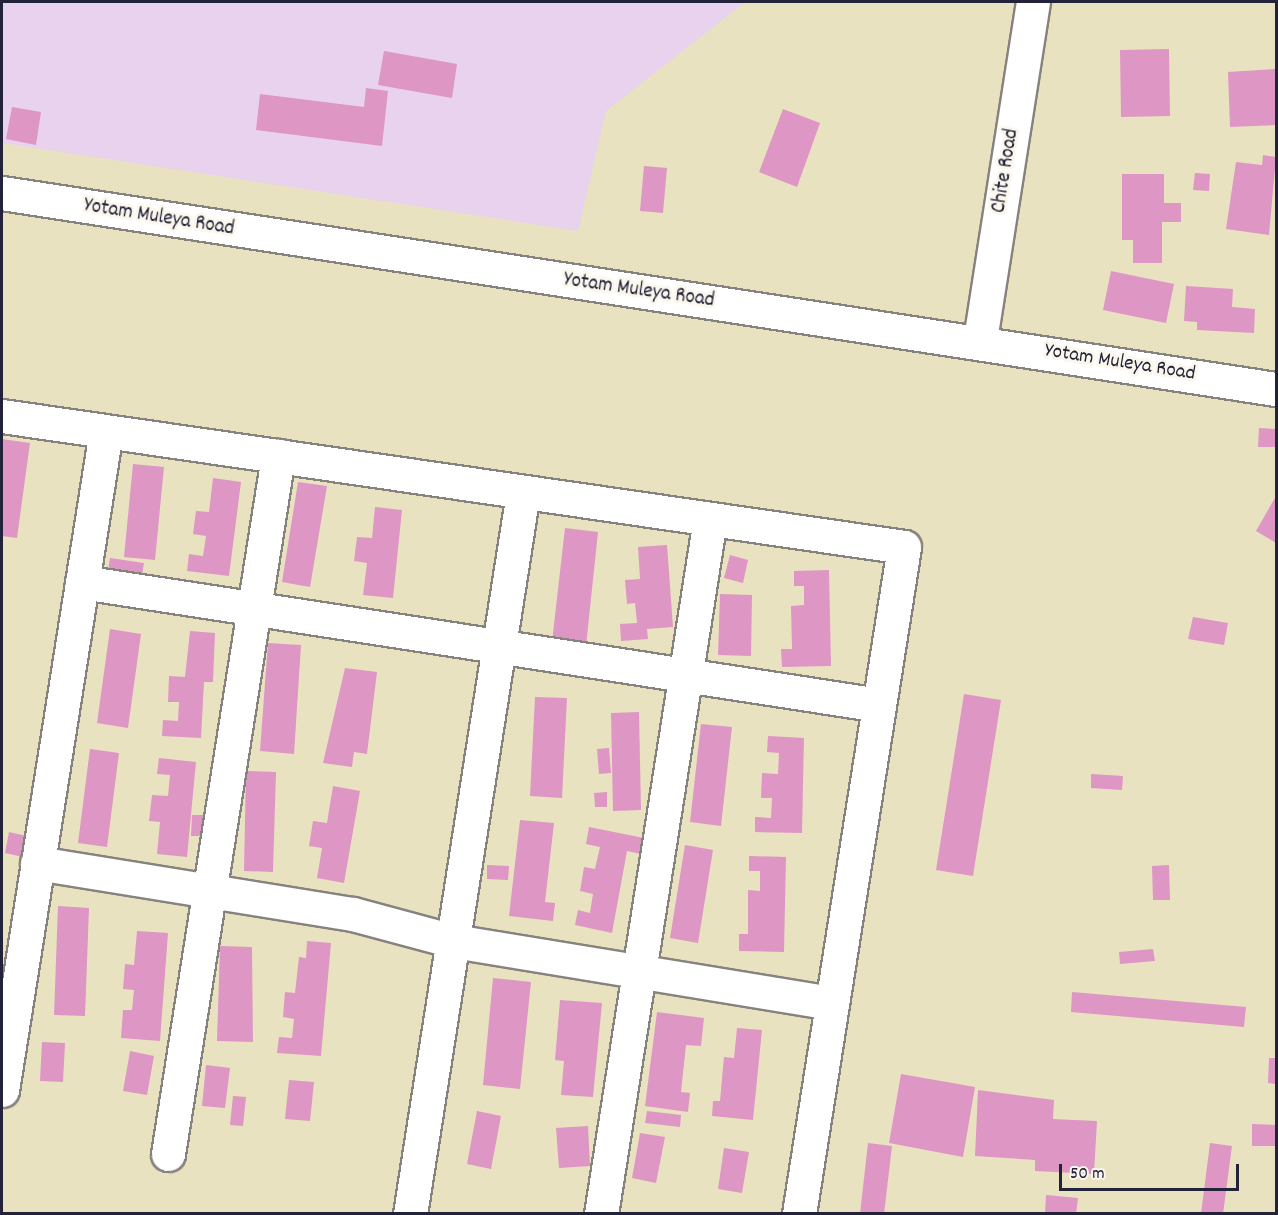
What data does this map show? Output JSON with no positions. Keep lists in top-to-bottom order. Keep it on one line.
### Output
{"streets":{"street":["Chite Road","Yotam Muleya Road"]},"crossings":[["Chite Road","Yotam Muleya Road"]],"scale_bar":"50 m"}
